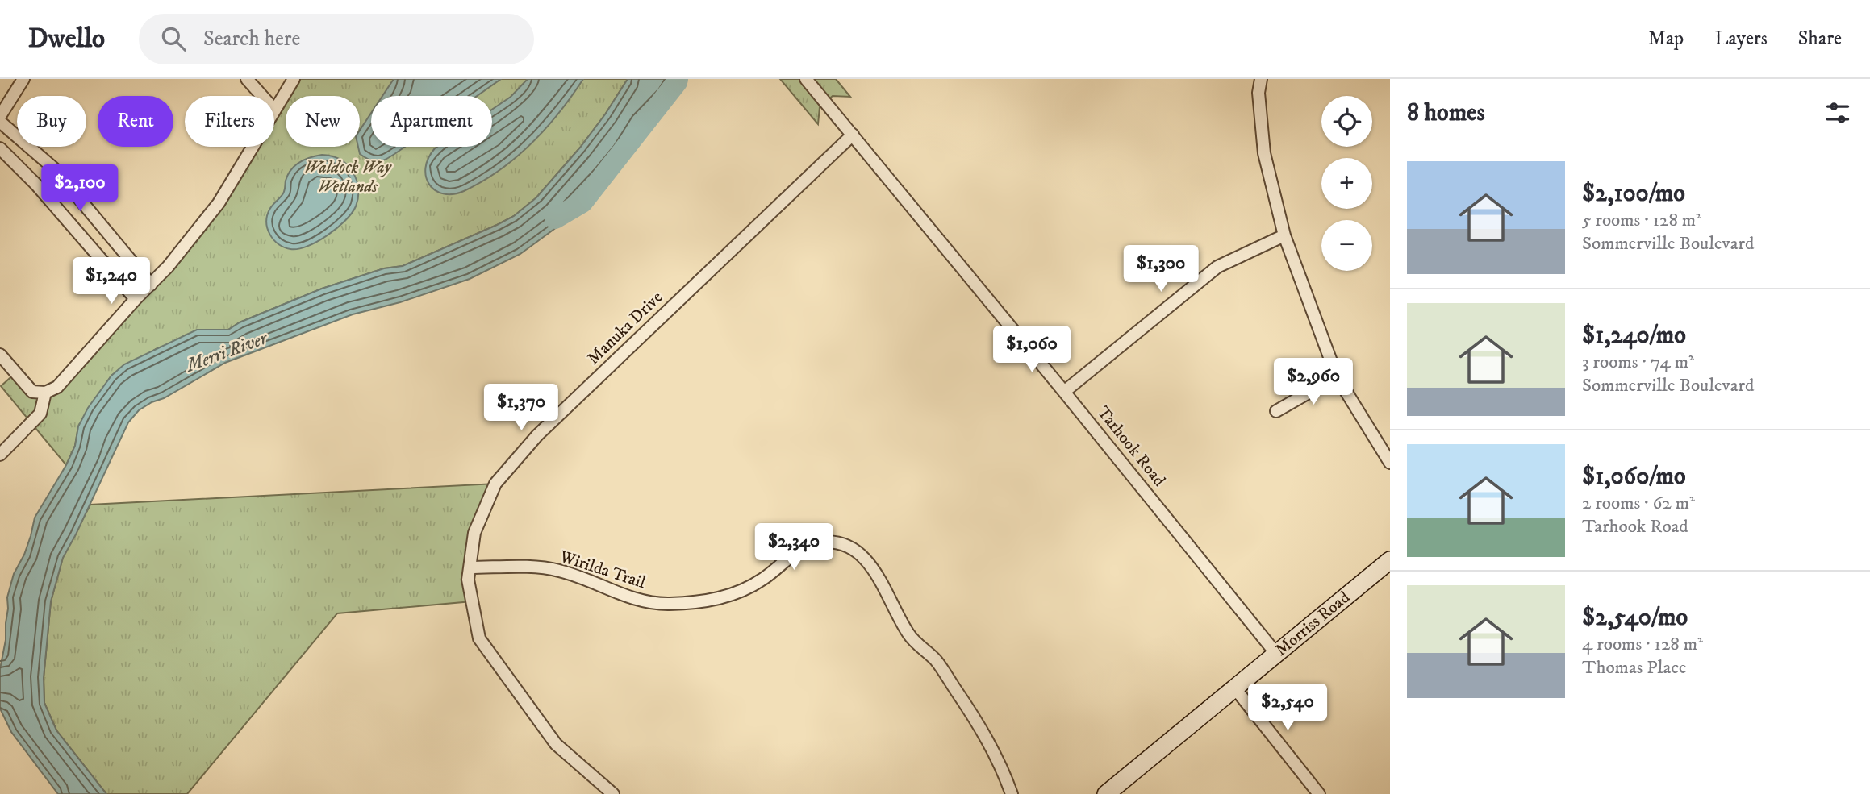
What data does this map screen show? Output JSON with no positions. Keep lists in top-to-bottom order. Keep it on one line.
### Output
{"streets":{"street":["Manuka Drive","Tarhook Road","Wirilda Trail","Morriss Road"]},"crossings":[["Manuka Drive","Tarhook Road"],["Manuka Drive","Wirilda Trail"],["Tarhook Road","Morriss Road"]],"water":["Merri River"],"parks":["Waldock Way Wetlands"],"page":{"header":"Dwello","search":"Search here","nav":["Map","Layers","Share"],"heading":"8 homes","map_buttons":["+","−"],"chip":["Buy","Rent","Filters","New","Apartment"],"list":[{"name":"$2,100/mo","note":"5 rooms · 128 m² · Sommerville Boulevard"},{"name":"$1,240/mo","note":"3 rooms · 74 m² · Sommerville Boulevard"},{"name":"$1,060/mo","note":"2 rooms · 62 m² · Tarhook Road"},{"name":"$2,540/mo","note":"4 rooms · 128 m² · Thomas Place"}],"price":["$2,100","$1,300","$1,240","$1,060","$2,960","$1,370","$2,340","$2,540"]}}
